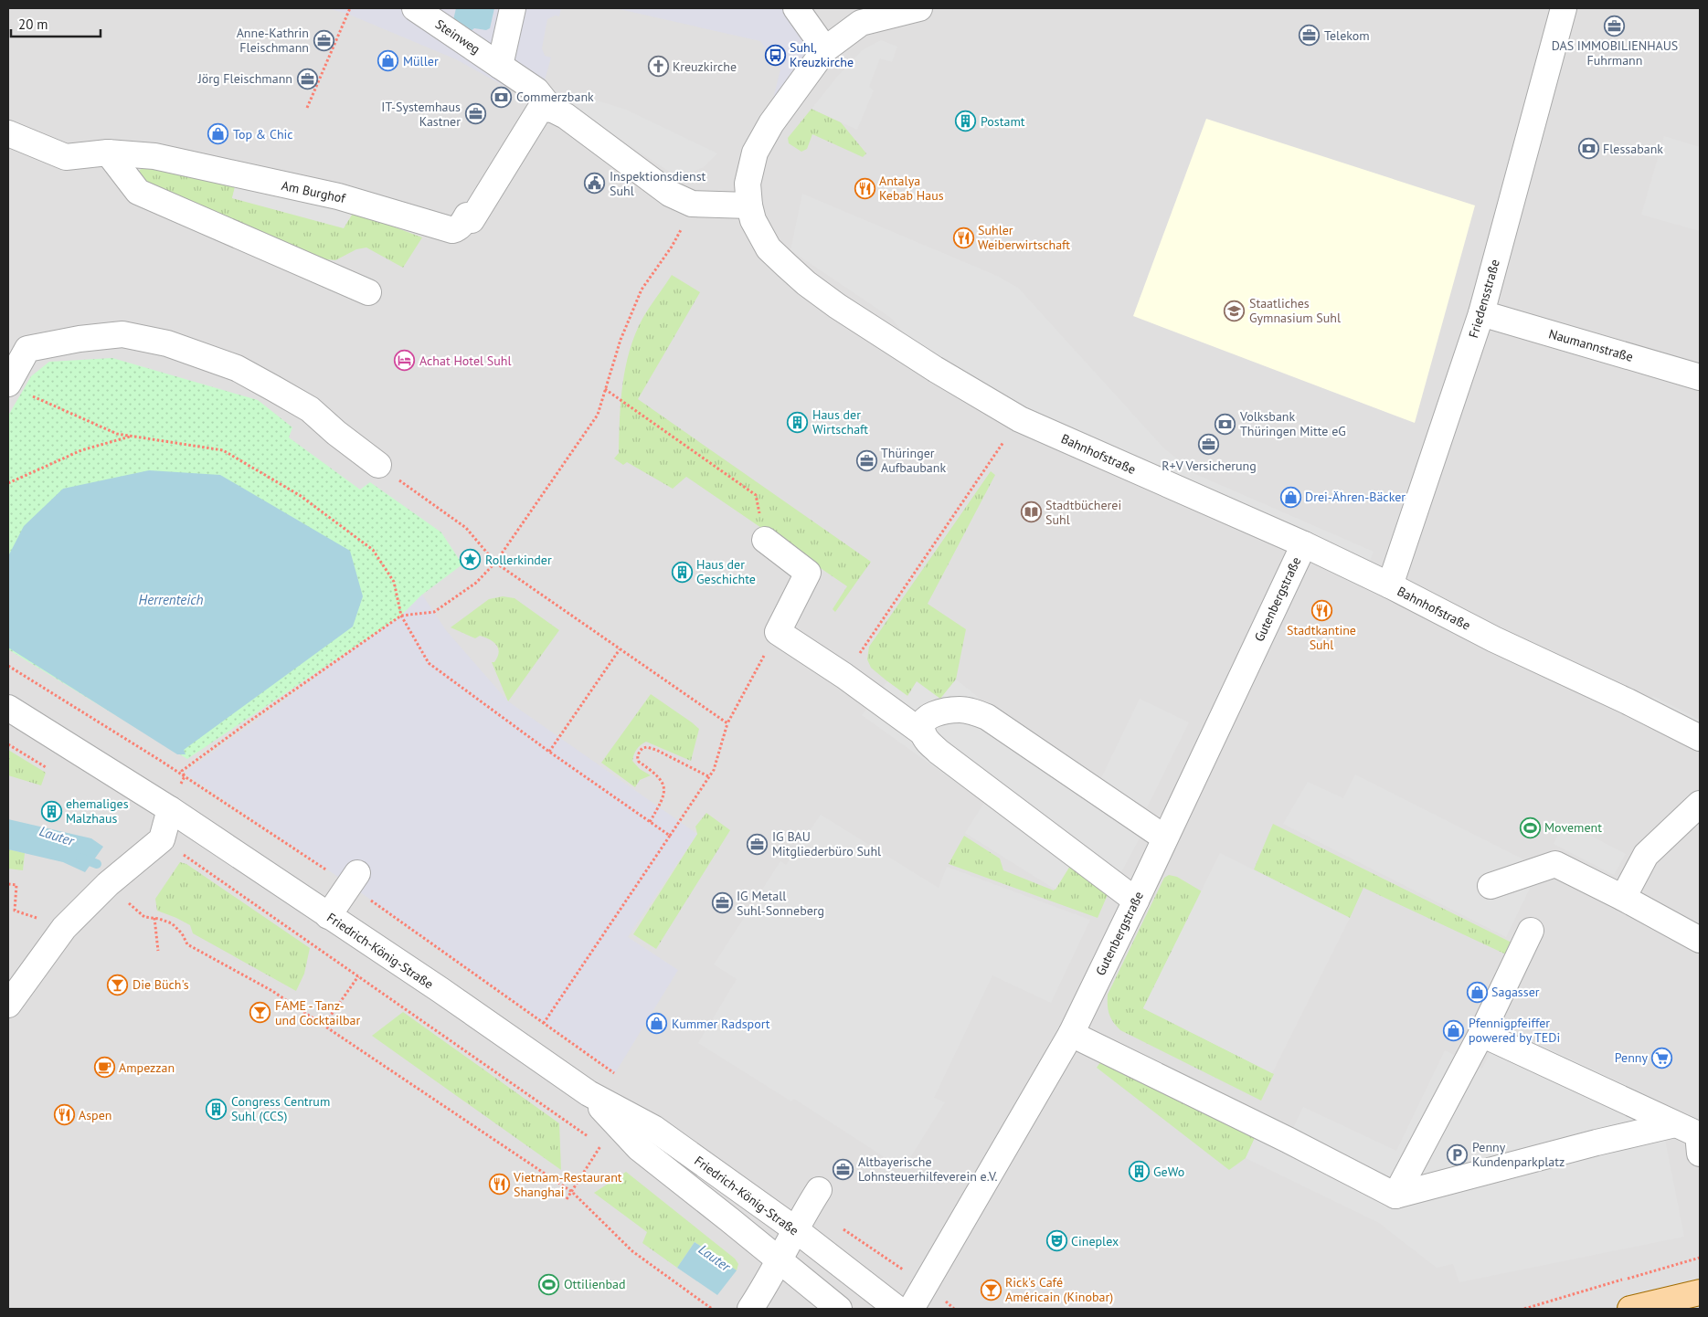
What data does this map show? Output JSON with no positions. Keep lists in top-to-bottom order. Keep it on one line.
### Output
{"streets":{"street":["Steinweg","Am Burghof","Friedensstraße","Naumannstraße","Bahnhofstraße","Gutenbergstraße","Friedrich-König-Straße"]},"crossings":[["Steinweg","Am Burghof"],["Friedensstraße","Naumannstraße"],["Friedensstraße","Bahnhofstraße"],["Bahnhofstraße","Gutenbergstraße"]],"water":["Herrenteich","Lauter"],"places":{"office":["DAS IMMOBILIENHAUS Fuhrmann","Telekom","Anne-Kathrin Fleischmann","Jörg Fleischmann","IT-Systemhaus Kastner","R+V Versicherung","Thüringer Aufbaubank","IG BAU Mitgliederbüro Suhl","IG Metall Suhl-Sonneberg","Altbayerische Lohnsteuerhilfeverein e.V."],"bus stop":["Suhl, Kreuzkirche"],"shop":["Müller","Top & Chic","Drei-Ähren-Bäcker","Sagasser","Kummer Radsport","Pfennigpfeiffer powered by TEDi"],"church":["Kreuzkirche"],"bank":["Commerzbank","Flessabank","Volksbank Thüringen Mitte eG"],"building":["Postamt","Haus der Wirtschaft","Haus der Geschichte","ehemaliges Malzhaus","Congress Centrum Suhl (CCS)","GeWo"],"public building":["Inspektionsdienst Suhl"],"restaurant":["Antalya Kebab Haus","Suhler Weiberwirtschaft","Stadtkantine Suhl","Aspen","Vietnam-Restaurant Shanghai"],"school or university":["Staatliches Gymnasium Suhl"],"hotel":["Achat Hotel Suhl"],"library":["Stadtbücherei Suhl"],"place":["Rollerkinder"],"sports":["Movement","Ottilienbad"],"bar":["Die Büch's","FAME - Tanz- und Cocktailbar","Rick's Café Américain (Kinobar)"],"supermarket":["Penny"],"cafe":["Ampezzan"],"parking":["Penny Kundenparkplatz"],"theatre":["Cineplex"]},"scale_bar":"20 m"}
